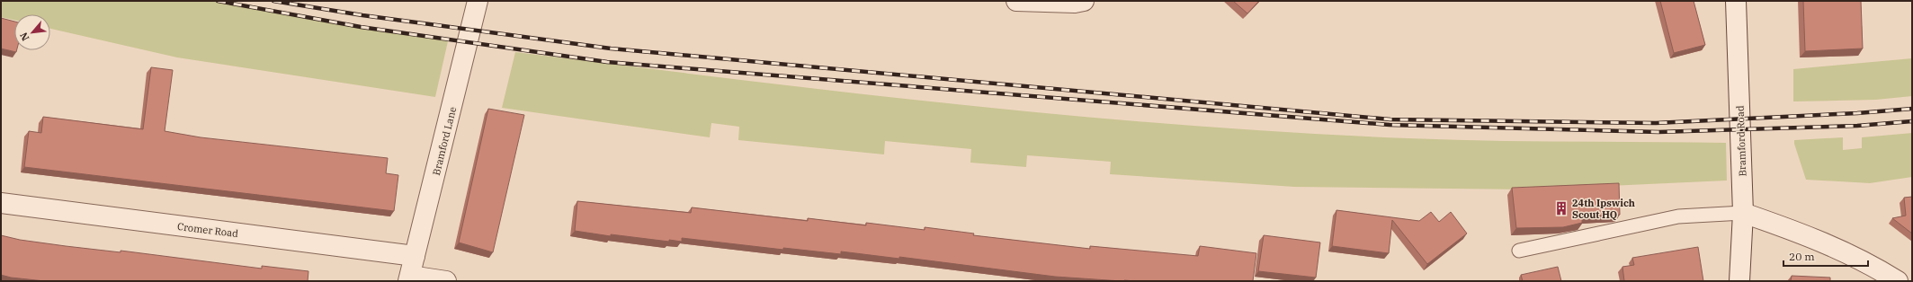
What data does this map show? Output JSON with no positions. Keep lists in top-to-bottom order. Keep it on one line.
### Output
{"streets":{"street":["Bramford Lane","Bramford Road","Cromer Road"]},"crossings":[["Bramford Lane","Cromer Road"]],"places":{"building":["24th Ipswich Scout HQ"]},"scale_bar":"20 m","north":"bottom left"}
